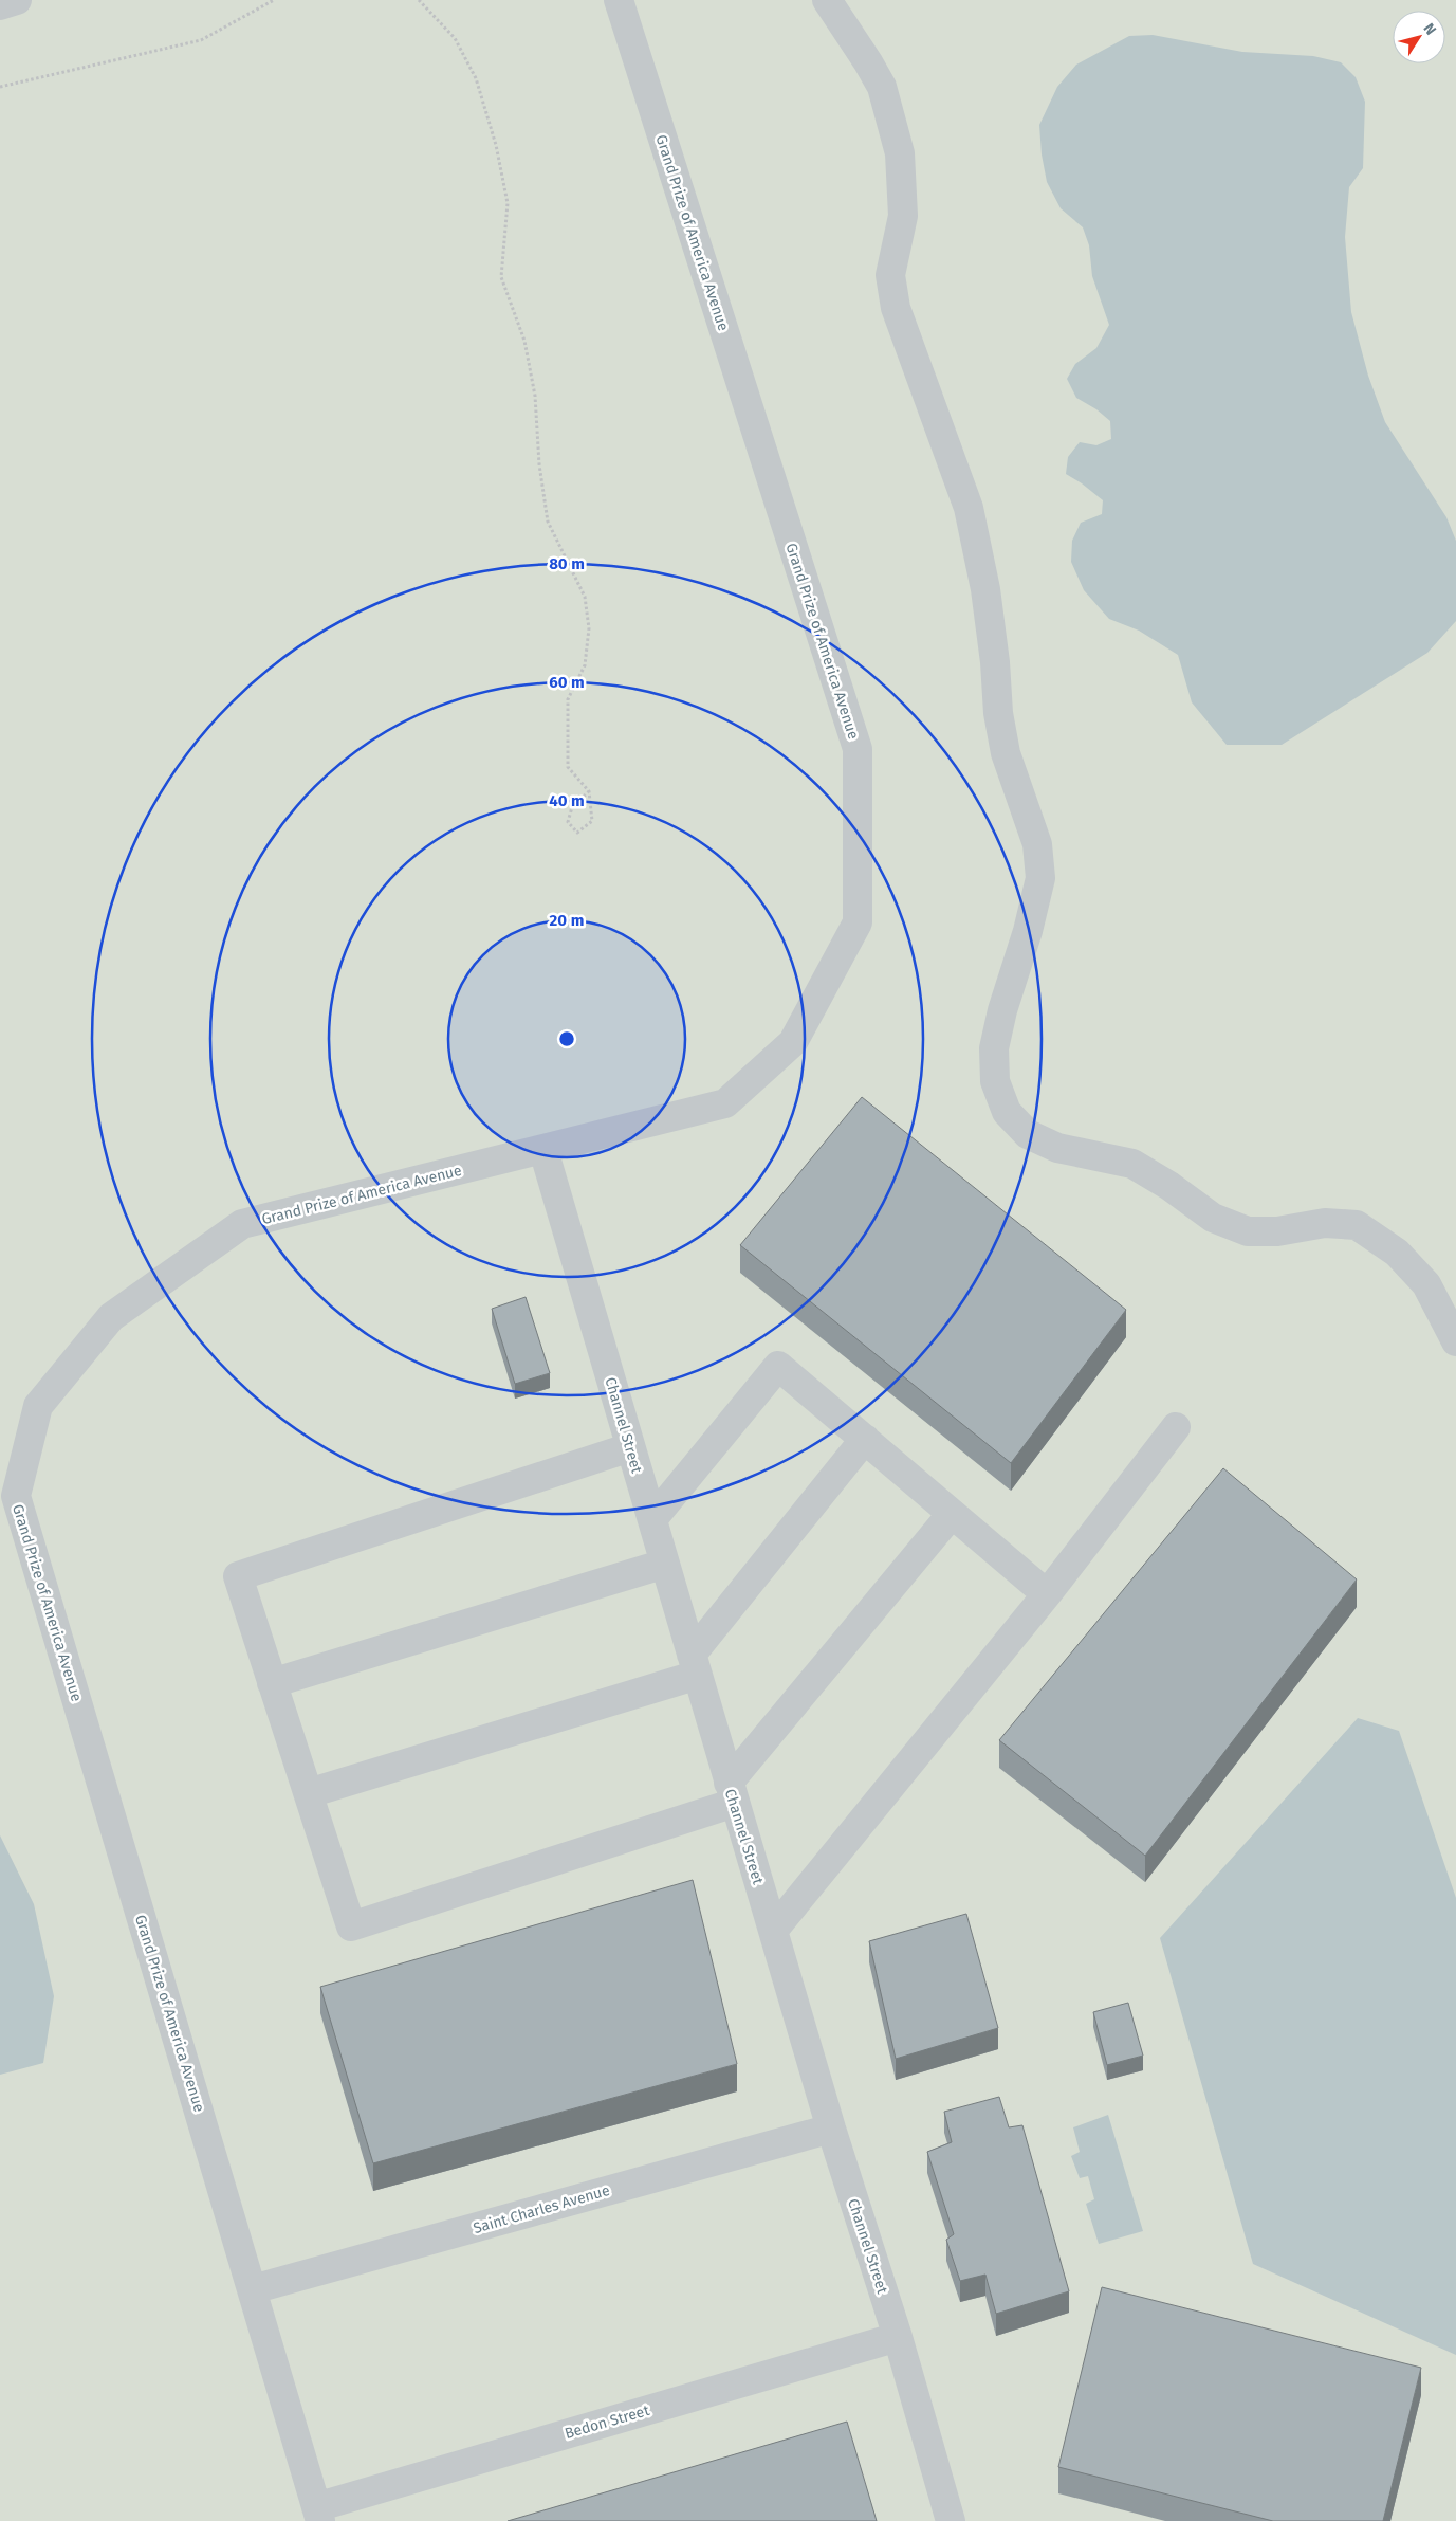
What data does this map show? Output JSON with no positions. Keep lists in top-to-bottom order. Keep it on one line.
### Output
{"streets":{"street":["Grand Prize of America Avenue","Channel Street","Saint Charles Avenue","Bedon Street"]},"crossings":[["Grand Prize of America Avenue","Channel Street"],["Grand Prize of America Avenue","Saint Charles Avenue"],["Grand Prize of America Avenue","Bedon Street"],["Channel Street","Saint Charles Avenue"],["Channel Street","Bedon Street"]],"north":"top right","rings":["80 m","60 m","40 m","20 m"]}
